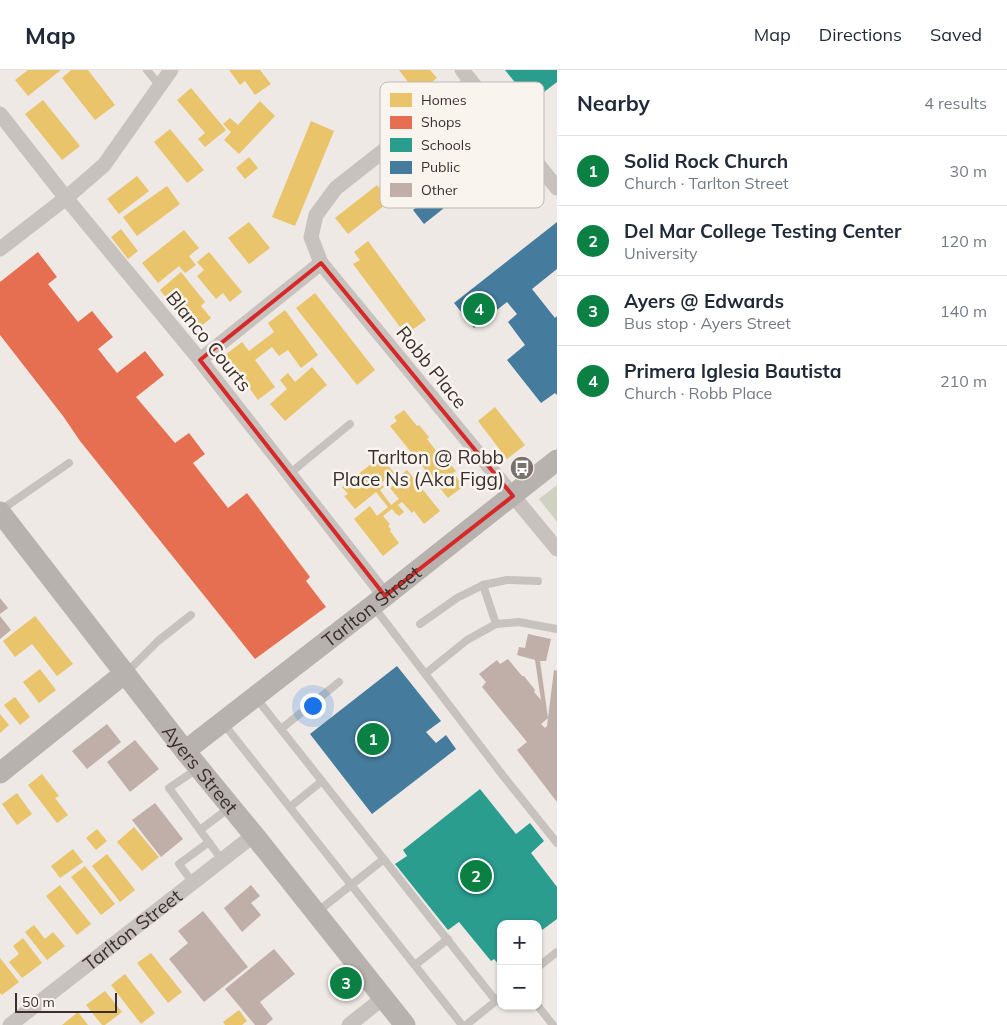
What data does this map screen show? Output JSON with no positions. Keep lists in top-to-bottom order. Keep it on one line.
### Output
{"streets":{"main road":["Tarlton Street","Ayers Street"],"street":["Blanco Courts","Robb Place"]},"crossings":[["Blanco Courts","Tarlton Street"],["Robb Place","Tarlton Street"],["Tarlton Street","Ayers Street"]],"places":{"bus stop":["Tarlton @ Robb Place Ns (Aka Figg)"]},"legend":["Homes","Shops","Schools","Public","Other"],"scale_bar":"50 m","page":{"header":"Map","nav":["Map","Directions","Saved"],"heading":["Nearby","4 results"],"list":[{"mark":"1","name":"Solid Rock Church","note":"Church · Tarlton Street","value":"30 m"},{"mark":"2","name":"Del Mar College Testing Center","note":"University","value":"120 m"},{"mark":"3","name":"Ayers @ Edwards","note":"Bus stop · Ayers Street","value":"140 m"},{"mark":"4","name":"Primera Iglesia Bautista","note":"Church · Robb Place","value":"210 m"}],"pins":["4","1","2","3"],"map_buttons":["+","−"],"scale":"50 m"}}
